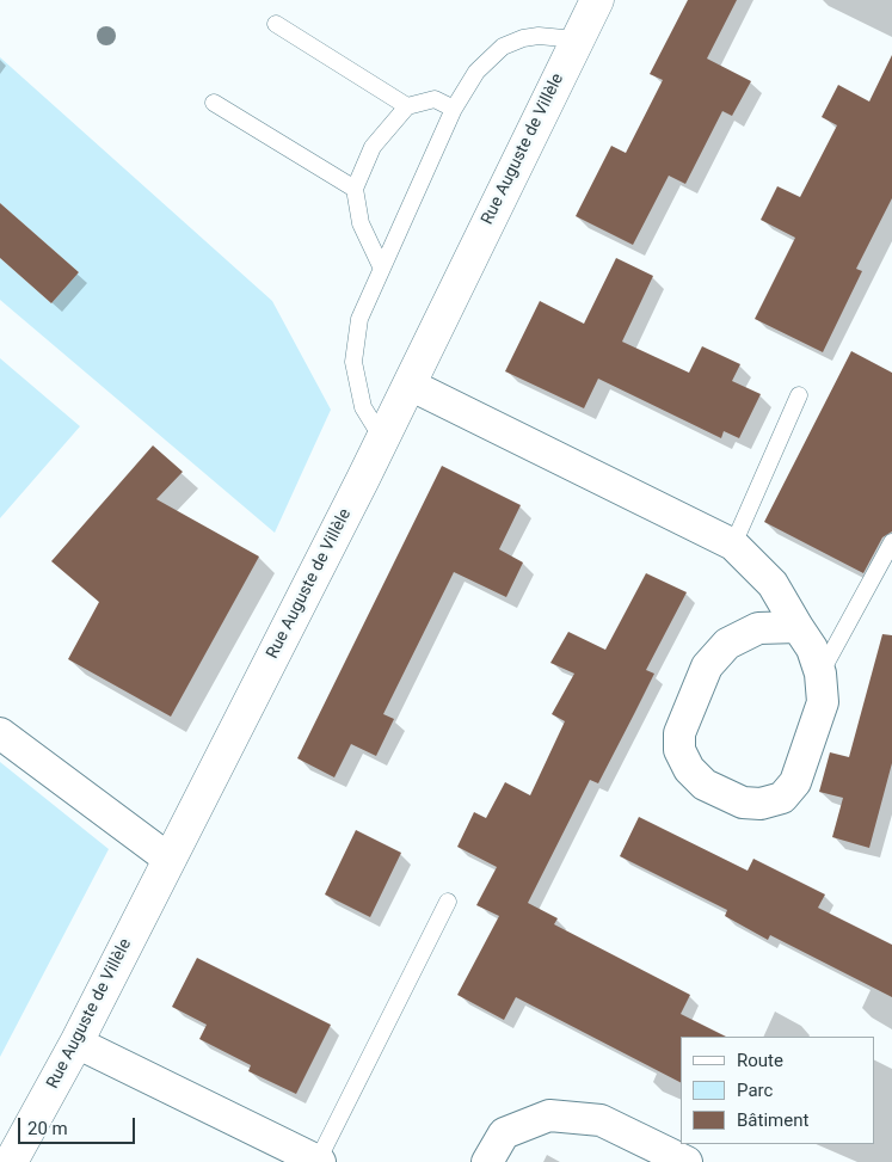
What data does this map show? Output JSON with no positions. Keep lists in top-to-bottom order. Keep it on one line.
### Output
{"streets":{"main road":["Rue Auguste de Villèle"]},"legend":["Route","Parc","Bâtiment"],"scale_bar":"20 m"}
